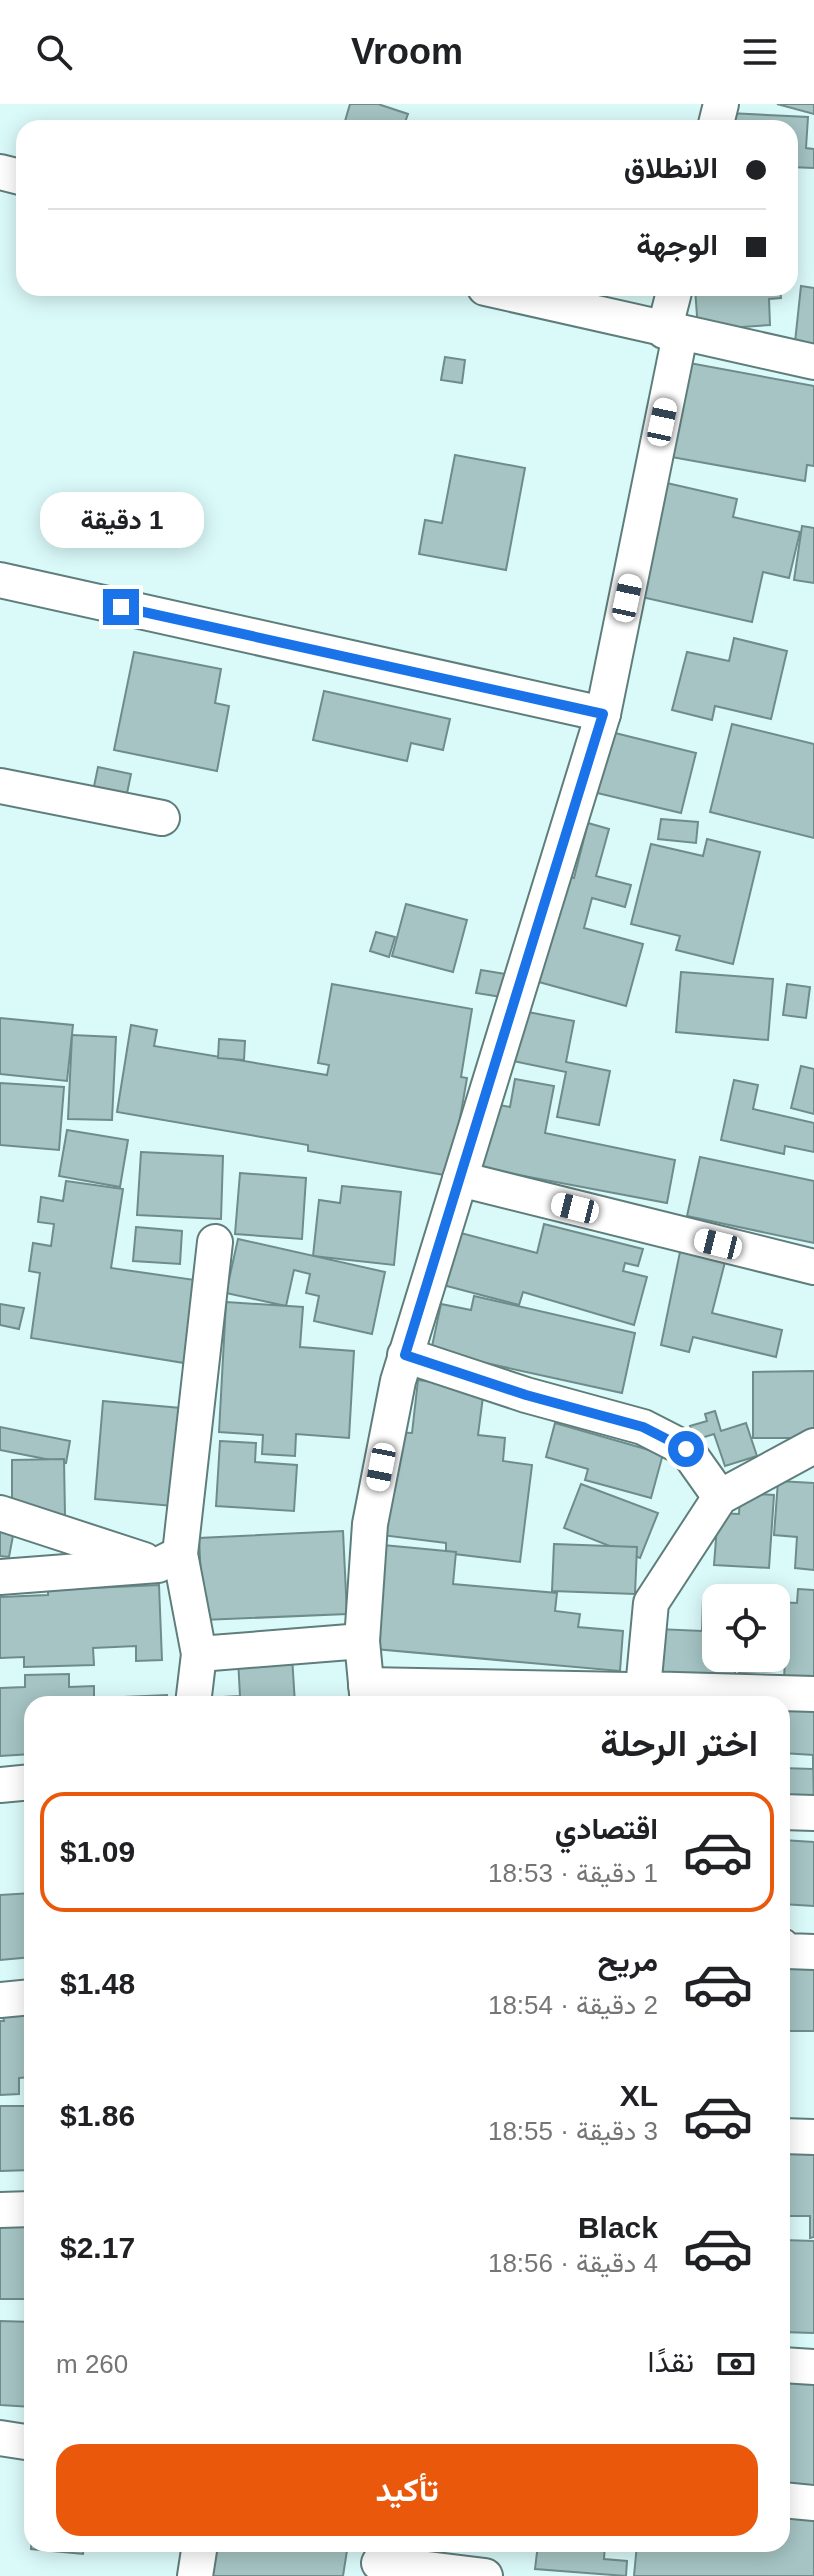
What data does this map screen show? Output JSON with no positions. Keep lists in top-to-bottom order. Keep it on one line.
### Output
{"page":{"header":"Vroom","banner":["الانطلاق","الوجهة"],"bubble":"1 دقيقة","heading":"اختر الرحلة","list":[{"name":"اقتصادي","note":"1 دقيقة · 18:53","value":"$1.09"},{"name":"مريح","note":"2 دقيقة · 18:54","value":"$1.48"},{"name":"XL","note":"3 دقيقة · 18:55","value":"$1.86"},{"name":"Black","note":"4 دقيقة · 18:56","value":"$2.17"}],"pay":["نقدًا","260 m"],"buttons":"تأكيد"}}
